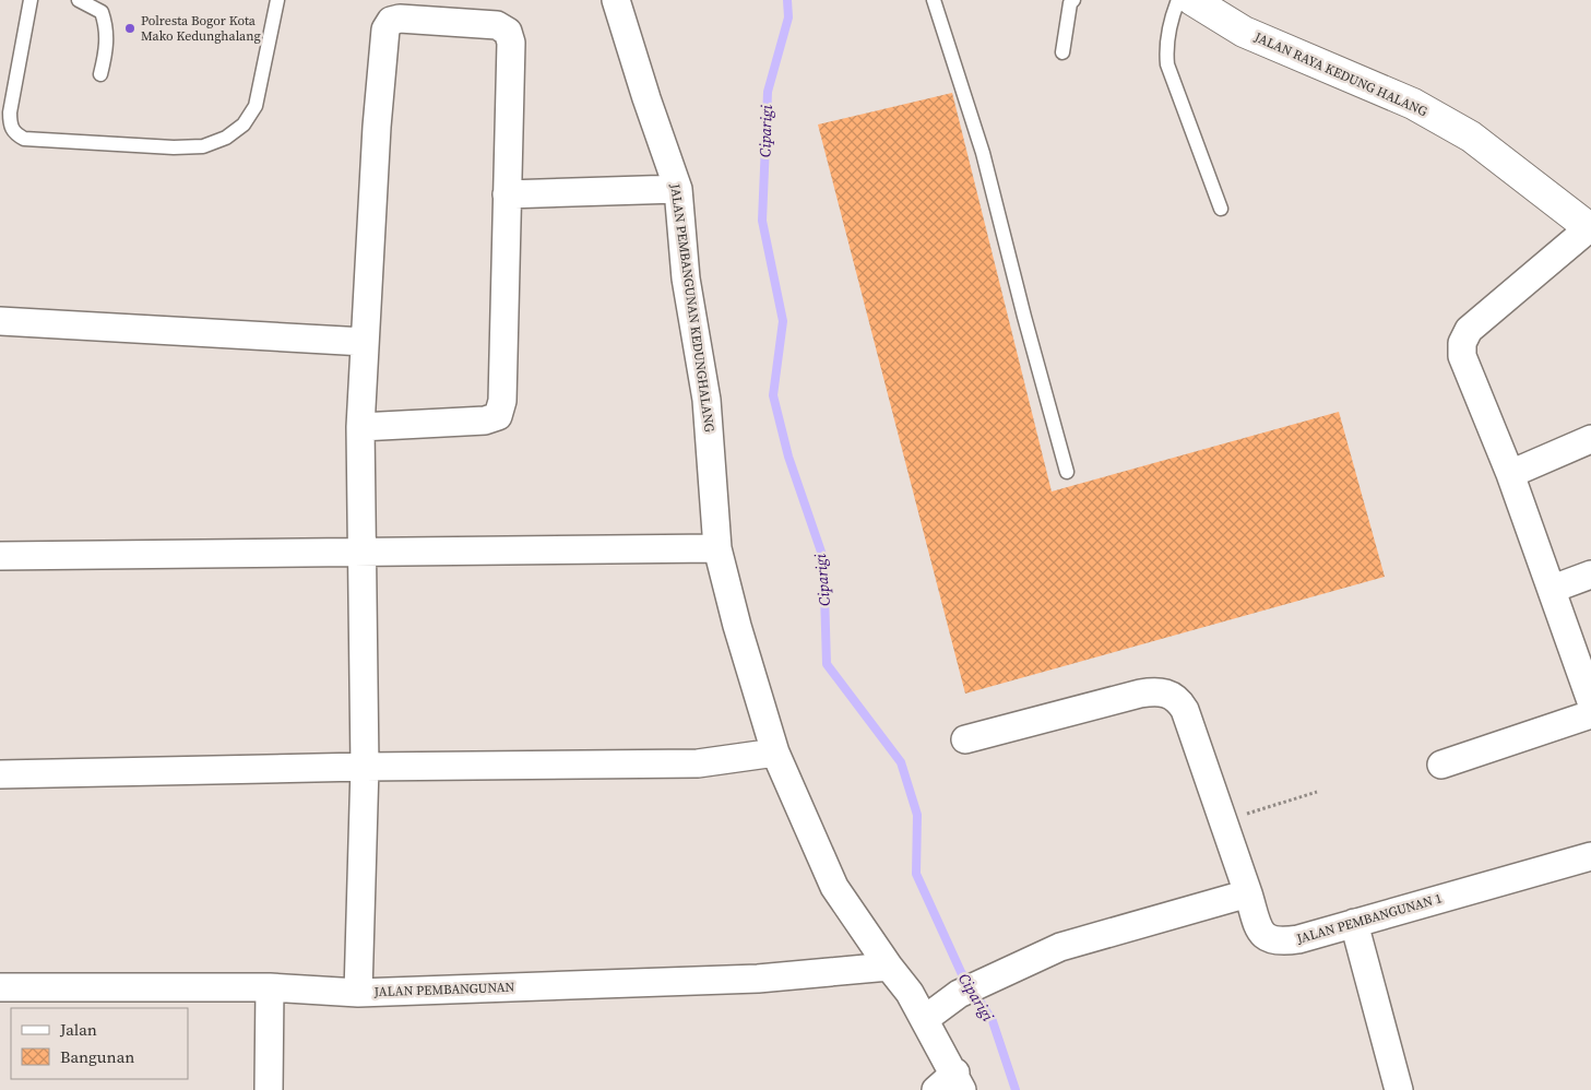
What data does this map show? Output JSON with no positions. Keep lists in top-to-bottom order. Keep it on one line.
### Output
{"streets":{"main road":["JALAN RAYA KEDUNG HALANG"],"street":["JALAN PEMBANGUNAN KEDUNGHALANG","JALAN PEMBANGUNAN 1","JALAN PEMBANGUNAN"]},"crossings":[["JALAN PEMBANGUNAN KEDUNGHALANG","JALAN PEMBANGUNAN"]],"water":["Ciparigi"],"places":["Polresta Bogor Kota Mako Kedunghalang"],"legend":["Jalan","Bangunan"]}
